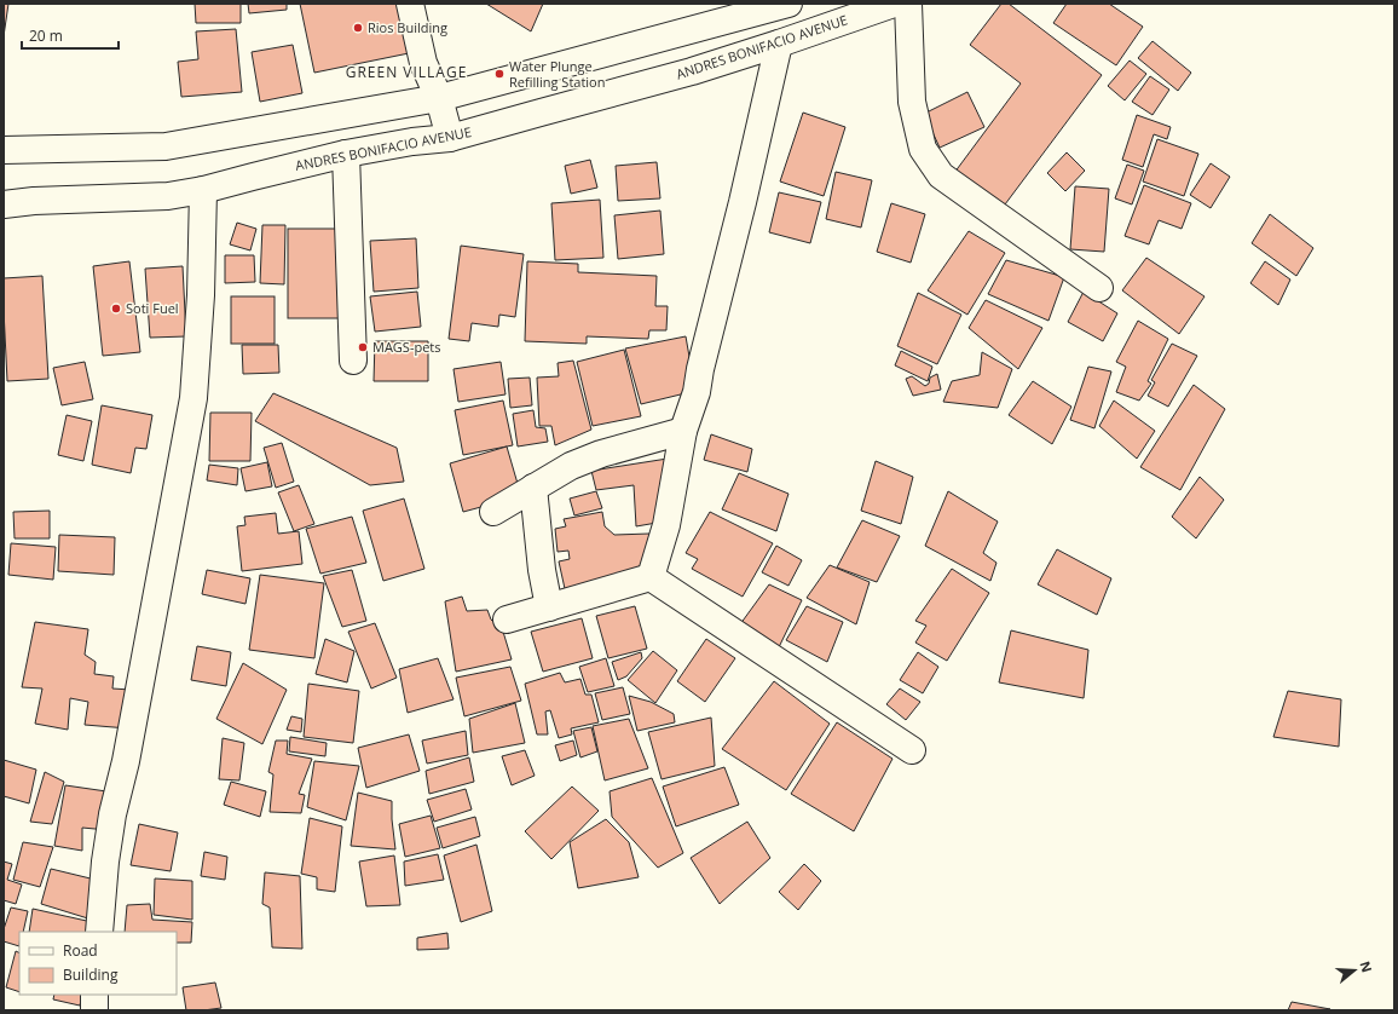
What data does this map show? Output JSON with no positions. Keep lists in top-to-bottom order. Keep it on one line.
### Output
{"streets":{"main road":["ANDRES BONIFACIO AVENUE"]},"districts":["GREEN VILLAGE"],"places":["Rios Building","Water Plunge Refilling Station","Soti Fuel","MAGS-pets"],"legend":["Road","Building"],"scale_bar":"20 m","north":"right"}
